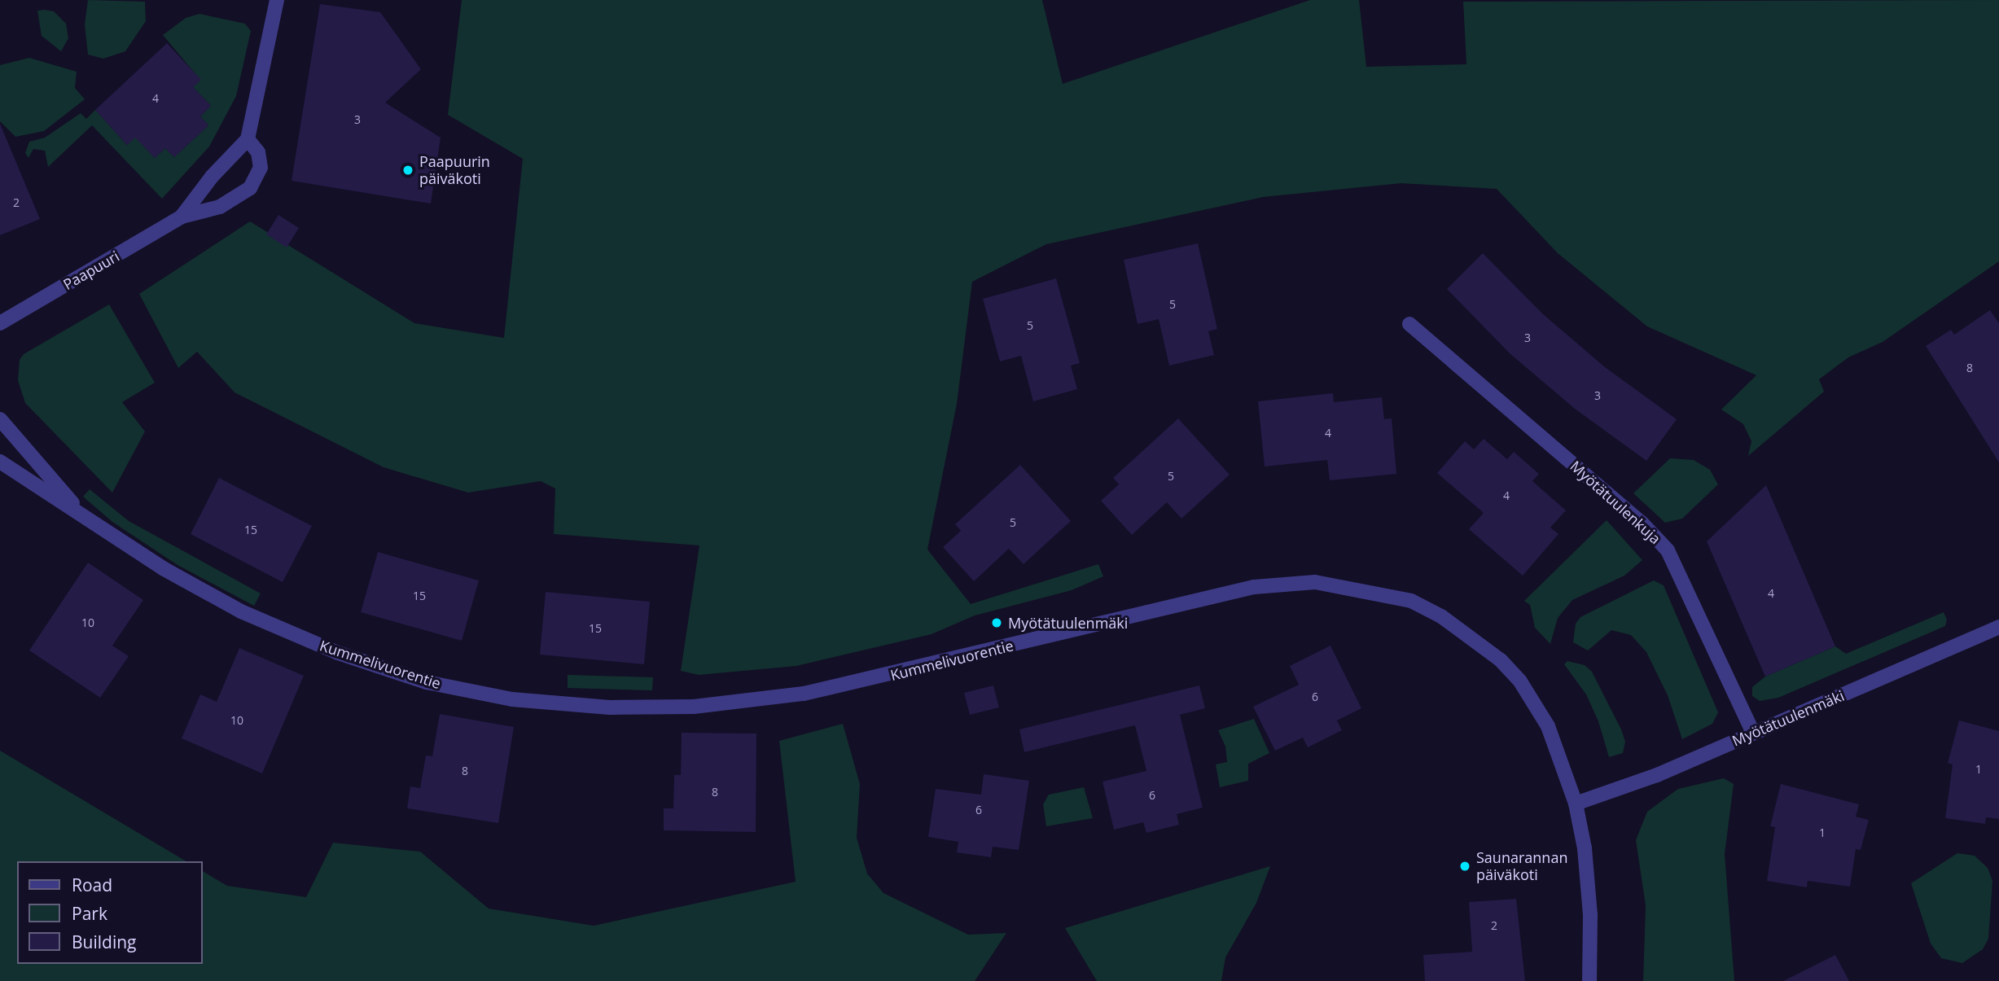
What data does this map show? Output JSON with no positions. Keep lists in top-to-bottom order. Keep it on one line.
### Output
{"streets":{"street":["Paapuuri","Myötätuulenkuja","Kummelivuorentie","Myötätuulenmäki"]},"crossings":[["Myötätuulenkuja","Myötätuulenmäki"],["Kummelivuorentie","Myötätuulenmäki"]],"places":["Paapuurin päiväkoti","Myötätuulenmäki","Saunarannan päiväkoti"],"house_numbers":["4","3","2","5","5","3","8","3","4","5","4","5","15","4","15","10","15","6","10","1","8","8","6","6","1","2"],"legend":["Road","Park","Building"]}
